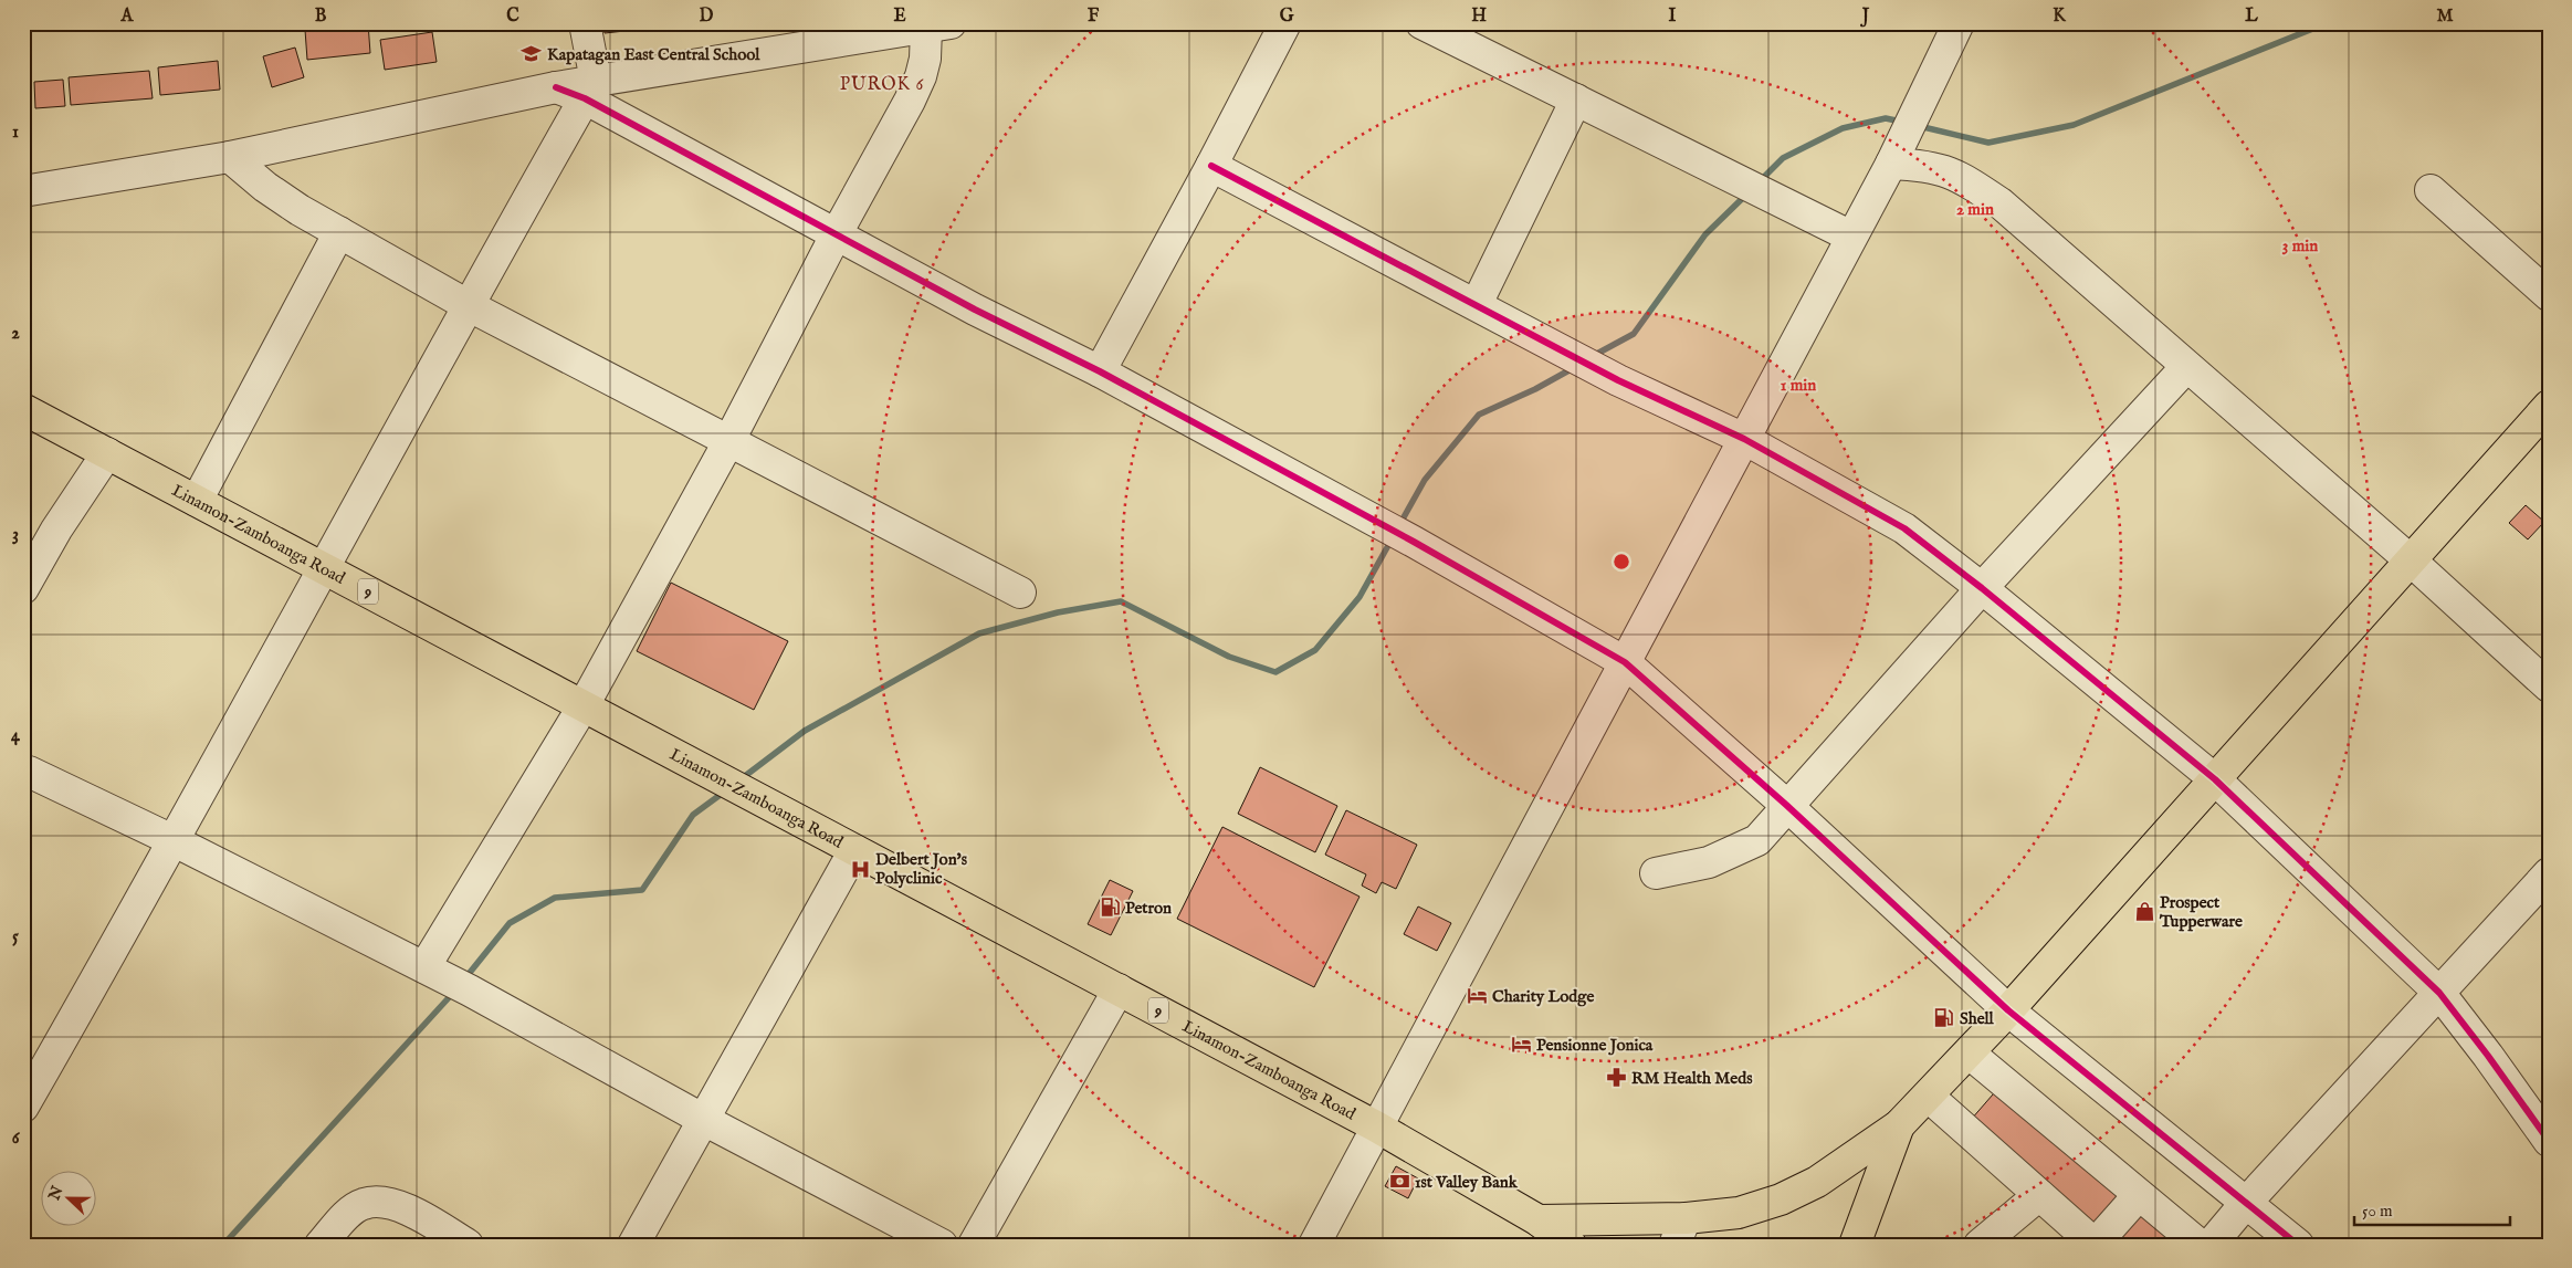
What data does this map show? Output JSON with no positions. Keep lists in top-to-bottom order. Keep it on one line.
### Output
{"streets":{"main road":["Linamon-Zamboanga Road","9"]},"districts":["PUROK 6"],"places":{"school or university":["Kapatagan East Central School"],"hospital":["Delbert Jon's Polyclinic"],"fuel station":["Petron","Shell"],"shop":["Prospect Tupperware"],"hotel":["Charity Lodge","Pensionne Jonica"],"pharmacy":["RM Health Meds"],"bank":["1st Valley Bank"]},"scale_bar":"50 m","north":"left","grid":{"columns":["A","B","C","D","E","F","G","H","I","J","K","L","M"],"rows":["1","2","3","4","5","6"]},"rings":["2 min","3 min","1 min"]}
